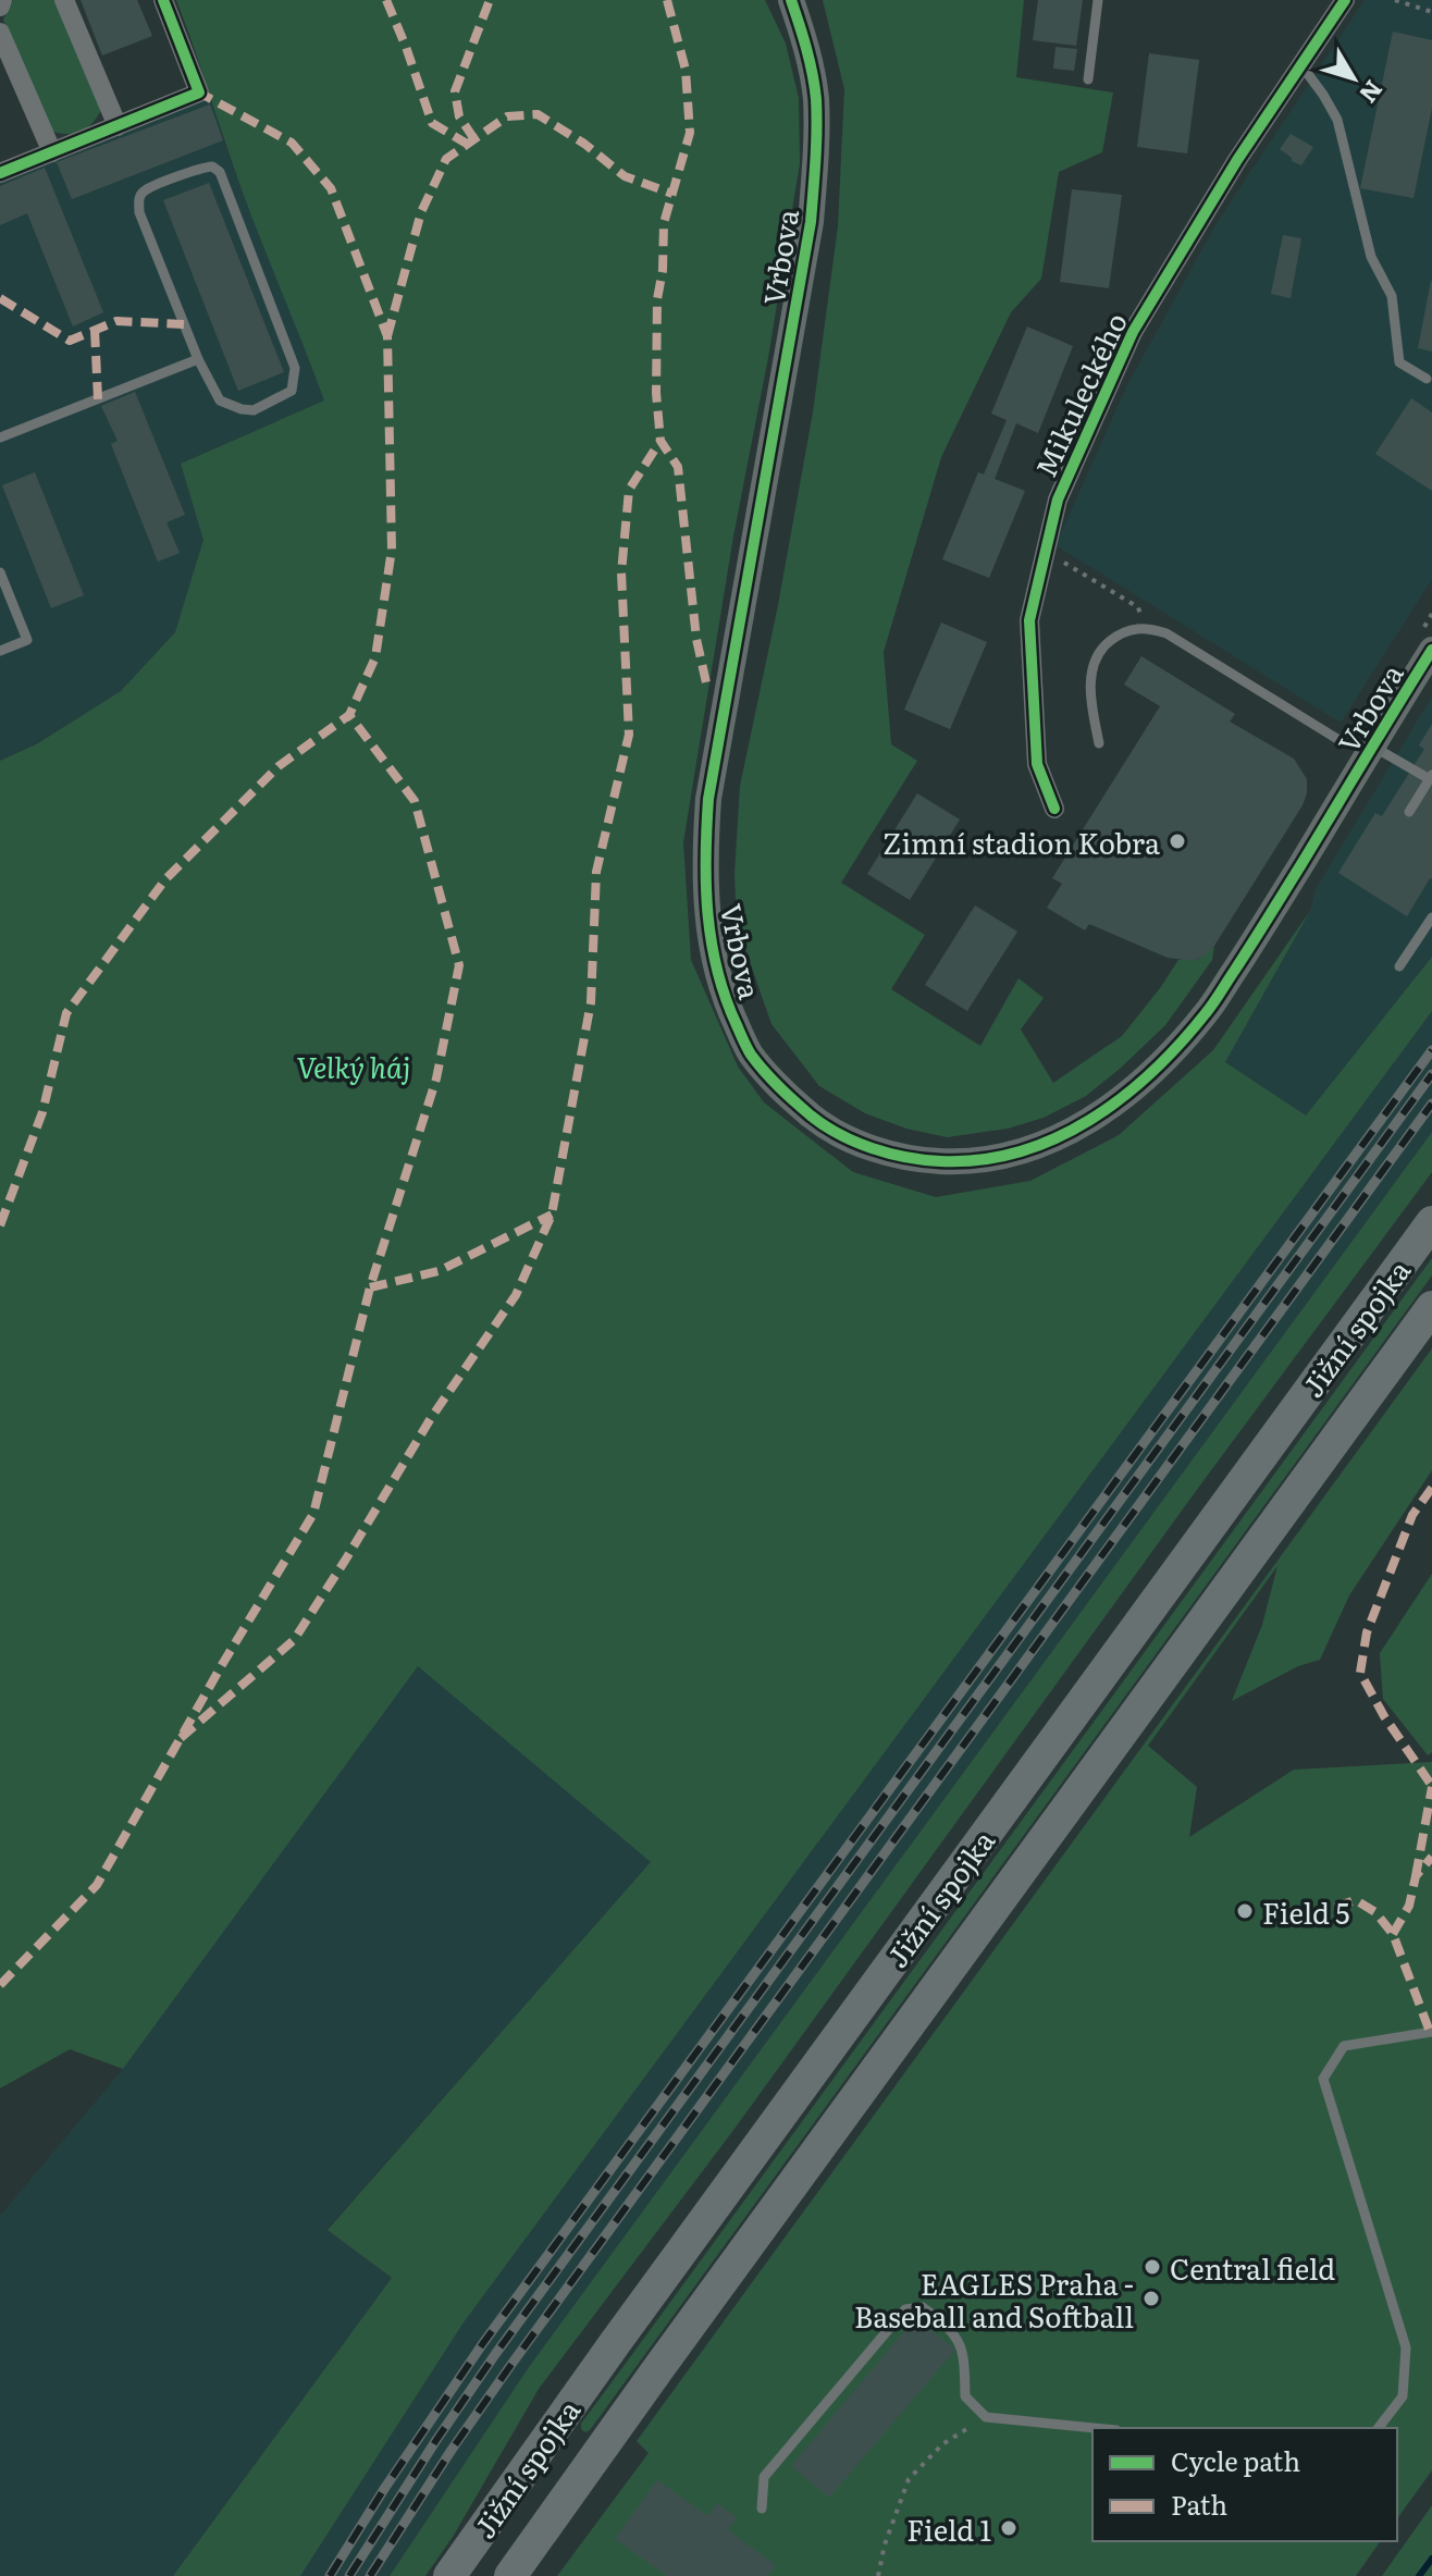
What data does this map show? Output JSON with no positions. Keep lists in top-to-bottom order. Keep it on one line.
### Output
{"streets":{"highway":["Jižní spojka"],"main road":["Vrbova"],"street":["Mikuleckého"]},"parks":["Velký háj"],"places":["Zimní stadion Kobra","Field 5","Central field","EAGLES Praha - Baseball and Softball","Field 1"],"legend":["Cycle path","Path"],"north":"bottom right"}
